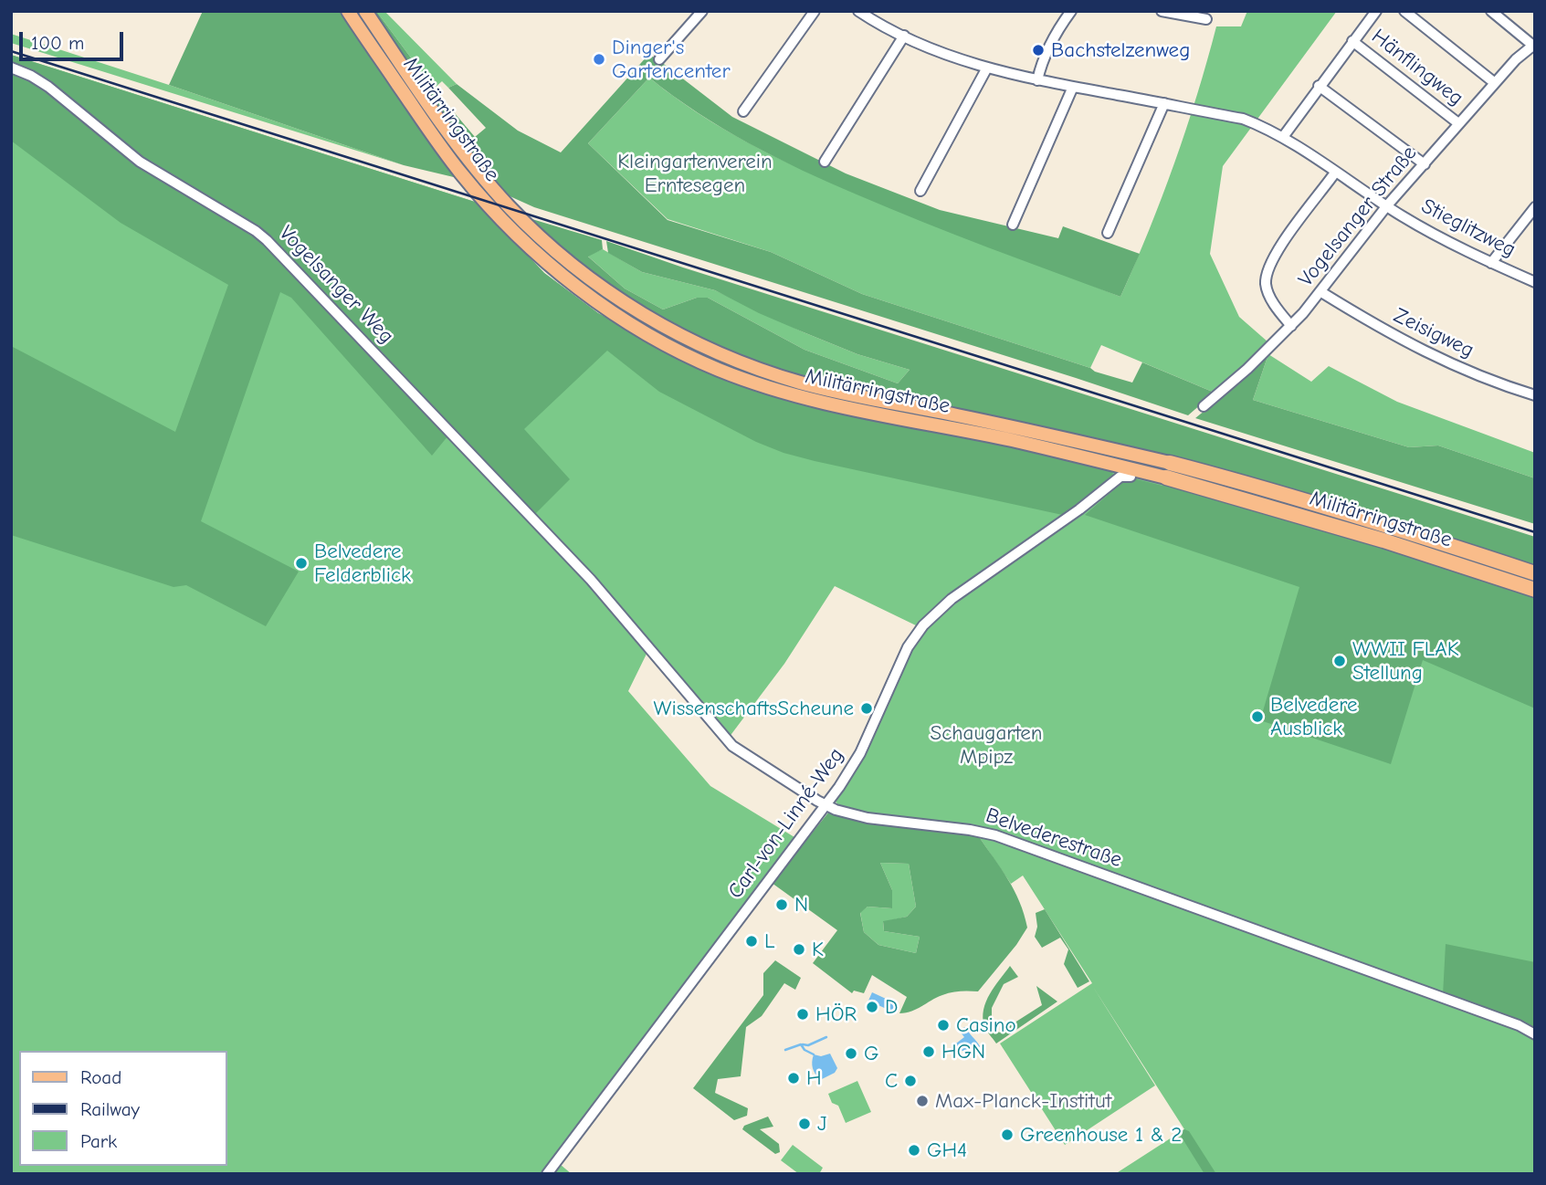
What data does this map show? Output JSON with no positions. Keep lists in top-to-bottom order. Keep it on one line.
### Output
{"streets":{"highway":["Militärringstraße"],"street":["Hänflingweg","Vogelsanger Straße","Stieglitzweg","Vogelsanger Weg","Zeisigweg","Carl-von-Linné-Weg","Belvederestraße"]},"crossings":[["Hänflingweg","Vogelsanger Straße"],["Vogelsanger Straße","Stieglitzweg"],["Vogelsanger Straße","Zeisigweg"],["Vogelsanger Weg","Belvederestraße"],["Carl-von-Linné-Weg","Belvederestraße"]],"parks":["Kleingartenverein Erntesegen","Schaugarten Mpipz"],"places":["Bachstelzenweg","Dinger's Gartencenter","Belvedere Felderblick","WWII FLAK Stellung","WissenschaftsScheune","Belvedere Ausblick","N","L","K","D","HÖR","Casino","HGN","G","H","C","Max-Planck-Institut","J","Greenhouse 1 & 2","GH4"],"legend":["Road","Railway","Park"],"scale_bar":"100 m"}
